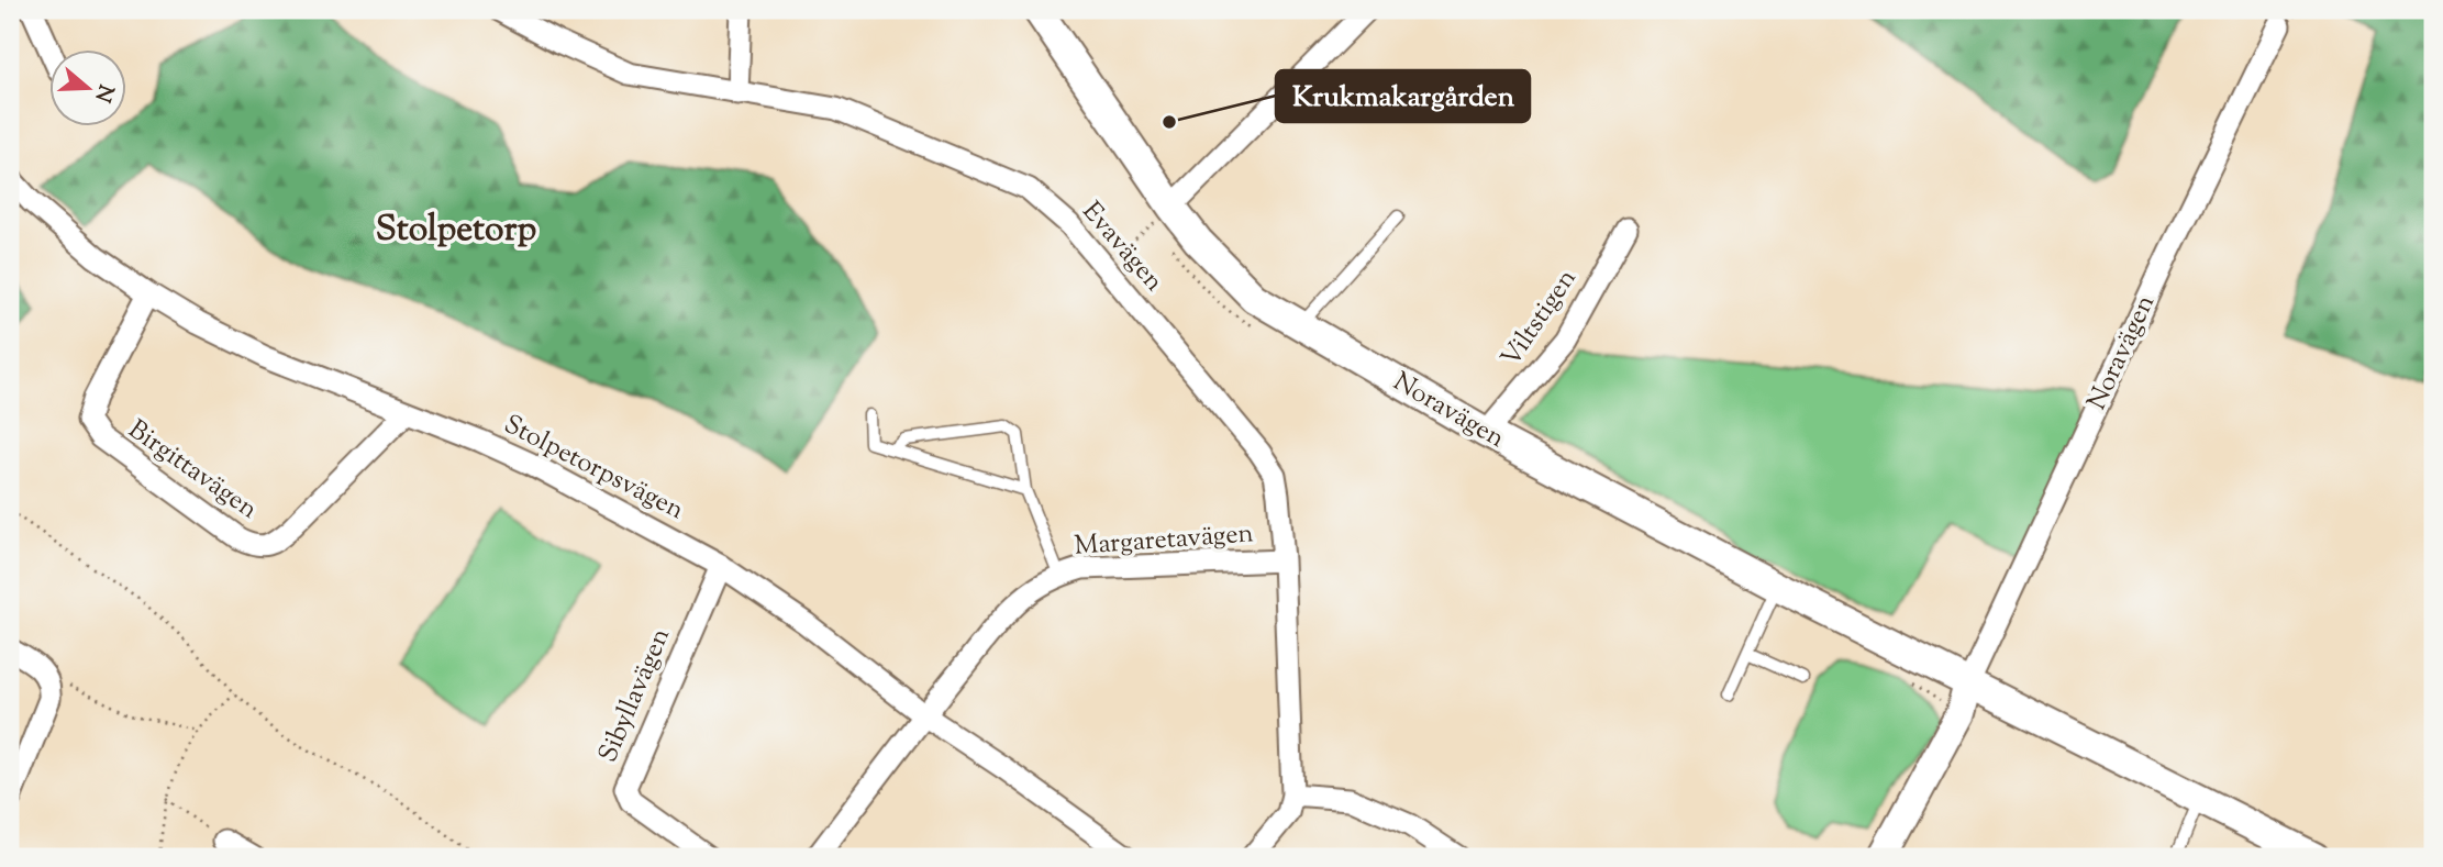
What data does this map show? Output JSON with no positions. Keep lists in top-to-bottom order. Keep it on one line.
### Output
{"streets":{"street":["Evavägen","Viltstigen","Noravägen","Stolpetorpsvägen","Birgittavägen","Margaretavägen","Sibyllavägen"]},"crossings":[["Evavägen","Margaretavägen"],["Viltstigen","Noravägen"],["Stolpetorpsvägen","Birgittavägen"],["Stolpetorpsvägen","Margaretavägen"],["Stolpetorpsvägen","Sibyllavägen"]],"districts":["Stolpetorp"],"places":["Krukmakargården"],"north":"right"}
